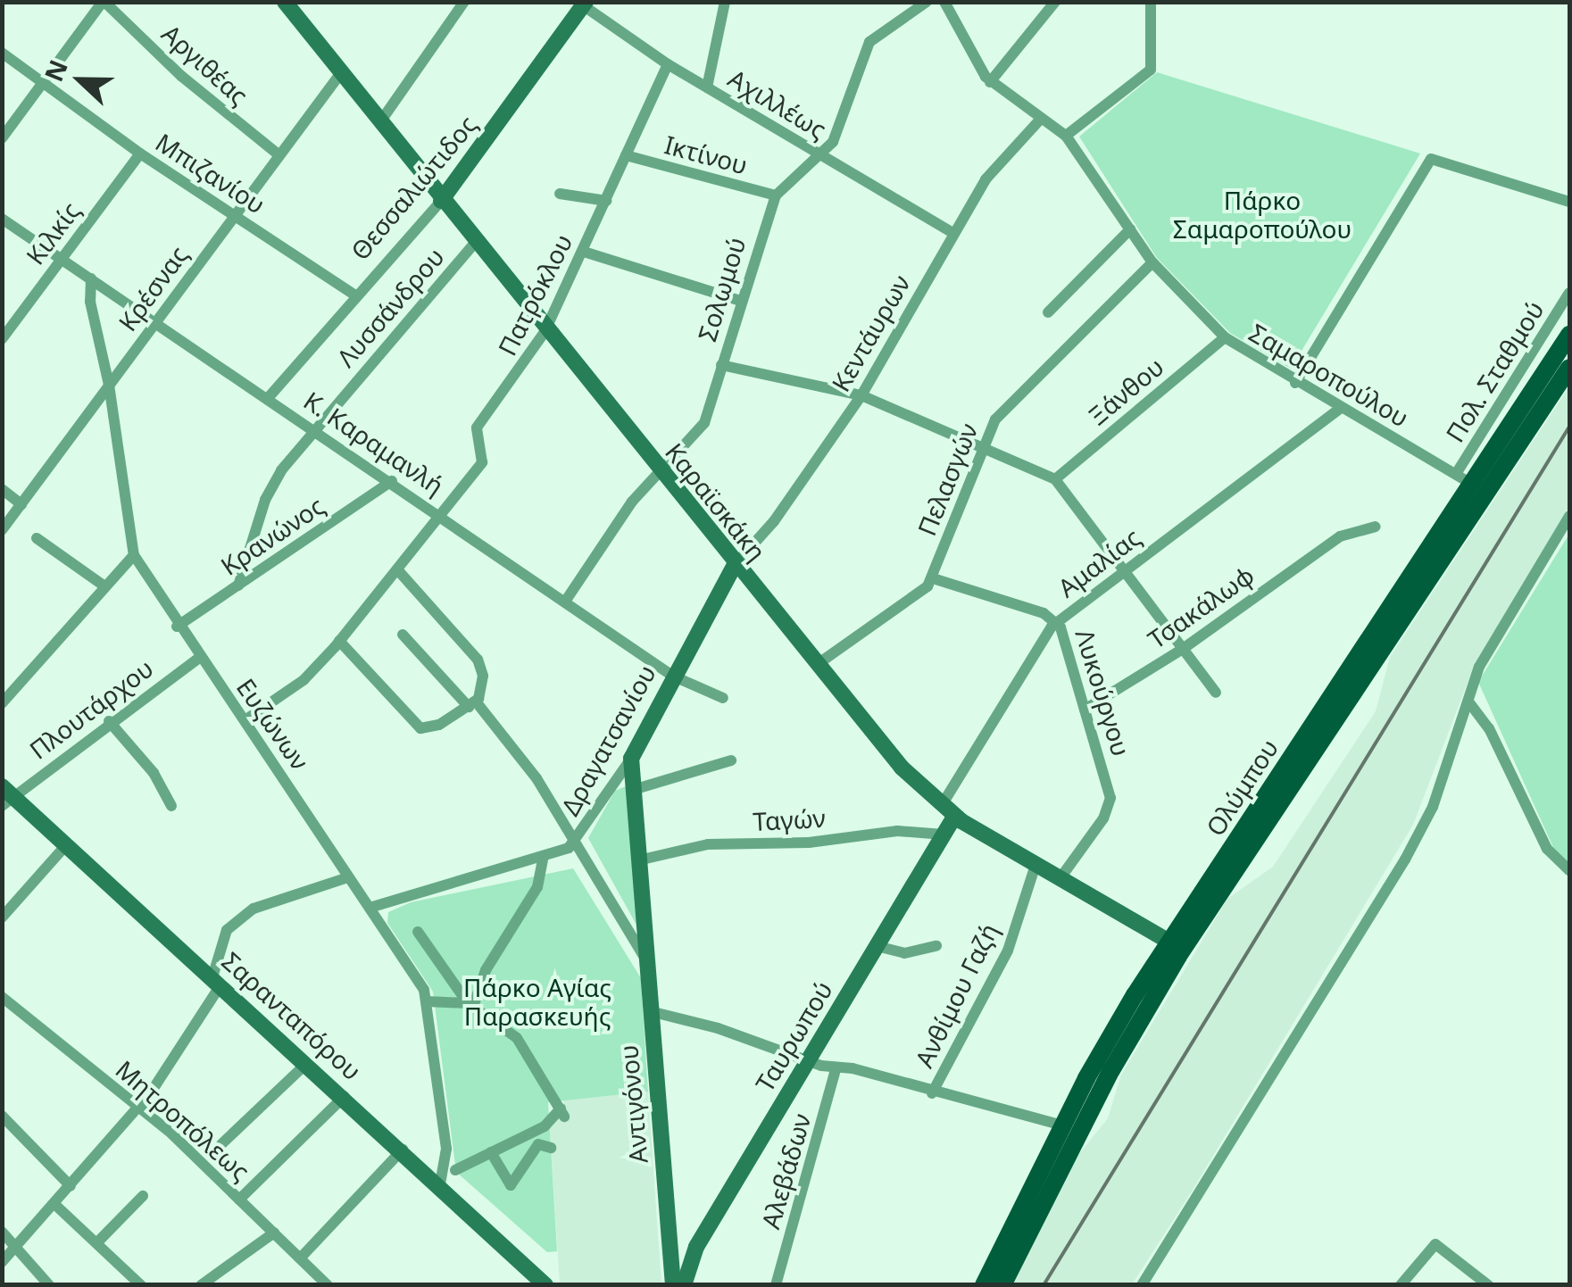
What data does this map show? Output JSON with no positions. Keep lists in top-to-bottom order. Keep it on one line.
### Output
{"streets":{"main road":["Θεσσαλιώτιδος","Καραϊσκάκη","Δραγατσανίου","Ολύμπου","Σαρανταπόρου","Ταυρωπού","Αντιγόνου"],"street":["Αργιθέας","Αχιλλέως","Ικτίνου","Μπιζανίου","Κιλκίς","Κρέσνας","Σολωμού","Πατρόκλου","Λυσσάνδρου","Κεντάυρων","Πολ. Σταθμού","Σαμαροπούλου","Ξάνθου","Κ. Καραμανλή","Πελασγών","Κρανώνος","Αμαλίας","Τσακάλωφ","Λυκούργου","Πλουτάρχου","Ευζώνων","Ταγών","Ανθίμου Γαζή","Μητροπόλεως","Αλεβάδων"]},"crossings":[["Αργιθέας","Κρέσνας"],["Αχιλλέως","Θεσσαλιώτιδος"],["Αχιλλέως","Πατρόκλου"],["Αχιλλέως","Κεντάυρων"],["Ικτίνου","Σολωμού"],["Ικτίνου","Πατρόκλου"],["Μπιζανίου","Θεσσαλιώτιδος"],["Μπιζανίου","Κιλκίς"],["Μπιζανίου","Κρέσνας"],["Θεσσαλιώτιδος","Κ. Καραμανλή"],["Θεσσαλιώτιδος","Καραϊσκάκη"],["Κιλκίς","Κ. Καραμανλή"],["Κρέσνας","Κ. Καραμανλή"],["Κρέσνας","Καραϊσκάκη"],["Κρέσνας","Ευζώνων"],["Σολωμού","Κ. Καραμανλή"],["Σολωμού","Καραϊσκάκη"],["Πατρόκλου","Κ. Καραμανλή"],["Πατρόκλου","Καραϊσκάκη"],["Πατρόκλου","Ευζώνων"],["Λυσσάνδρου","Κ. Καραμανλή"],["Λυσσάνδρου","Καραϊσκάκη"],["Λυσσάνδρου","Κρανώνος"],["Κεντάυρων","Σαμαροπούλου"],["Κεντάυρων","Καραϊσκάκη"],["Κεντάυρων","Δραγατσανίου"],["Πολ. Σταθμού","Σαμαροπούλου"],["Πολ. Σταθμού","Ολύμπου"],["Σαμαροπούλου","Ξάνθου"],["Σαμαροπούλου","Πελασγών"],["Σαμαροπούλου","Αμαλίας"],["Σαμαροπούλου","Ολύμπου"],["Κ. Καραμανλή","Κρανώνος"],["Κ. Καραμανλή","Ευζώνων"],["Κ. Καραμανλή","Δραγατσανίου"],["Πελασγών","Λυκούργου"],["Καραϊσκάκη","Αμαλίας"],["Καραϊσκάκη","Λυκούργου"],["Καραϊσκάκη","Δραγατσανίου"],["Καραϊσκάκη","Ολύμπου"],["Καραϊσκάκη","Ανθίμου Γαζή"],["Καραϊσκάκη","Ταυρωπού"],["Κρανώνος","Ευζώνων"],["Αμαλίας","Λυκούργου"],["Αμαλίας","Ταυρωπού"],["Τσακάλωφ","Λυκούργου"],["Πλουτάρχου","Ευζώνων"],["Πλουτάρχου","Σαρανταπόρου"],["Ευζώνων","Δραγατσανίου"],["Ευζώνων","Σαρανταπόρου"],["Δραγατσανίου","Αντιγόνου"],["Ταγών","Ταυρωπού"],["Ταγών","Αντιγόνου"]],"parks":["Πάρκο Σαμαροπούλου","Πάρκο Αγίας Παρασκευής"],"north":"left"}
